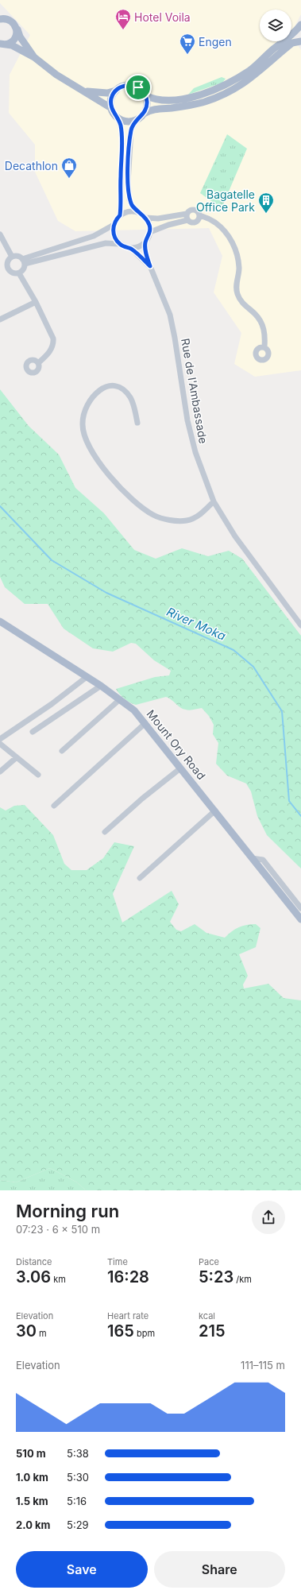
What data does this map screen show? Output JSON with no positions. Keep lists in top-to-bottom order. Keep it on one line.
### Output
{"streets":{"main road":["Mount Ory Road"],"street":["Rue de l'Ambassade"]},"water":["River Moka"],"places":{"hotel":["Hotel Voila"],"supermarket":["Engen"],"shop":["Decathlon"],"building":["Bagatelle Office Park"]},"page":{"heading":["Morning run","07:23 · 6 × 510 m"],"stats":[["Distance","3.06 km"],["Time","16:28"],["Pace","5:23 /km"],["Elevation","30 m"],["Heart rate","165 bpm"],["kcal","215"]],"chart":["Elevation","111–115 m"],"list":[{"name":"510 m","note":"5:38"},{"name":"1.0 km","note":"5:30"},{"name":"1.5 km","note":"5:16"},{"name":"2.0 km","note":"5:29"}],"buttons":["Save","Share"]}}
